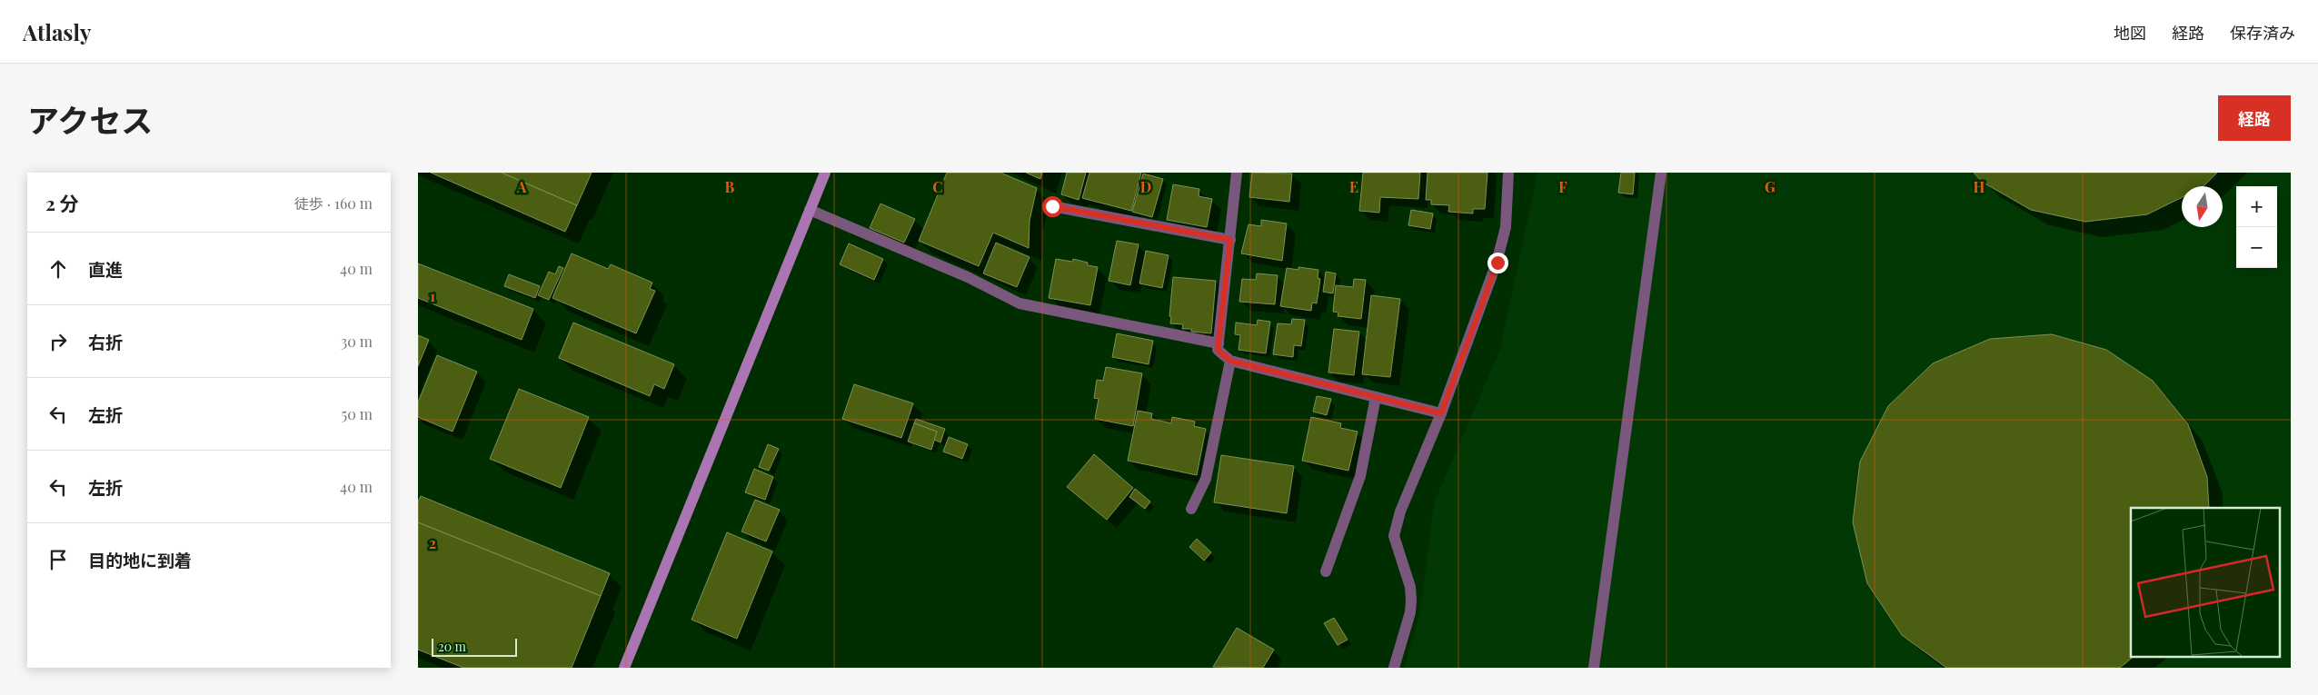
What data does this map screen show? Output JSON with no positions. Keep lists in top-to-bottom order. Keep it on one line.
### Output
{"scale_bar":"20 m","north":"bottom","page":{"header":"Atlasly","nav":["地図","経路","保存済み"],"title":"アクセス","buttons":"経路","heading":["2 分","徒歩 · 160 m"],"map_buttons":["+","−"],"list":[["直進","40 m"],["右折","30 m"],["左折","50 m"],["左折","40 m"],"目的地に到着"],"scale":"20 m"},"grid":{"columns":["A","B","C","D","E","F","G","H"],"rows":["1","2"]}}
